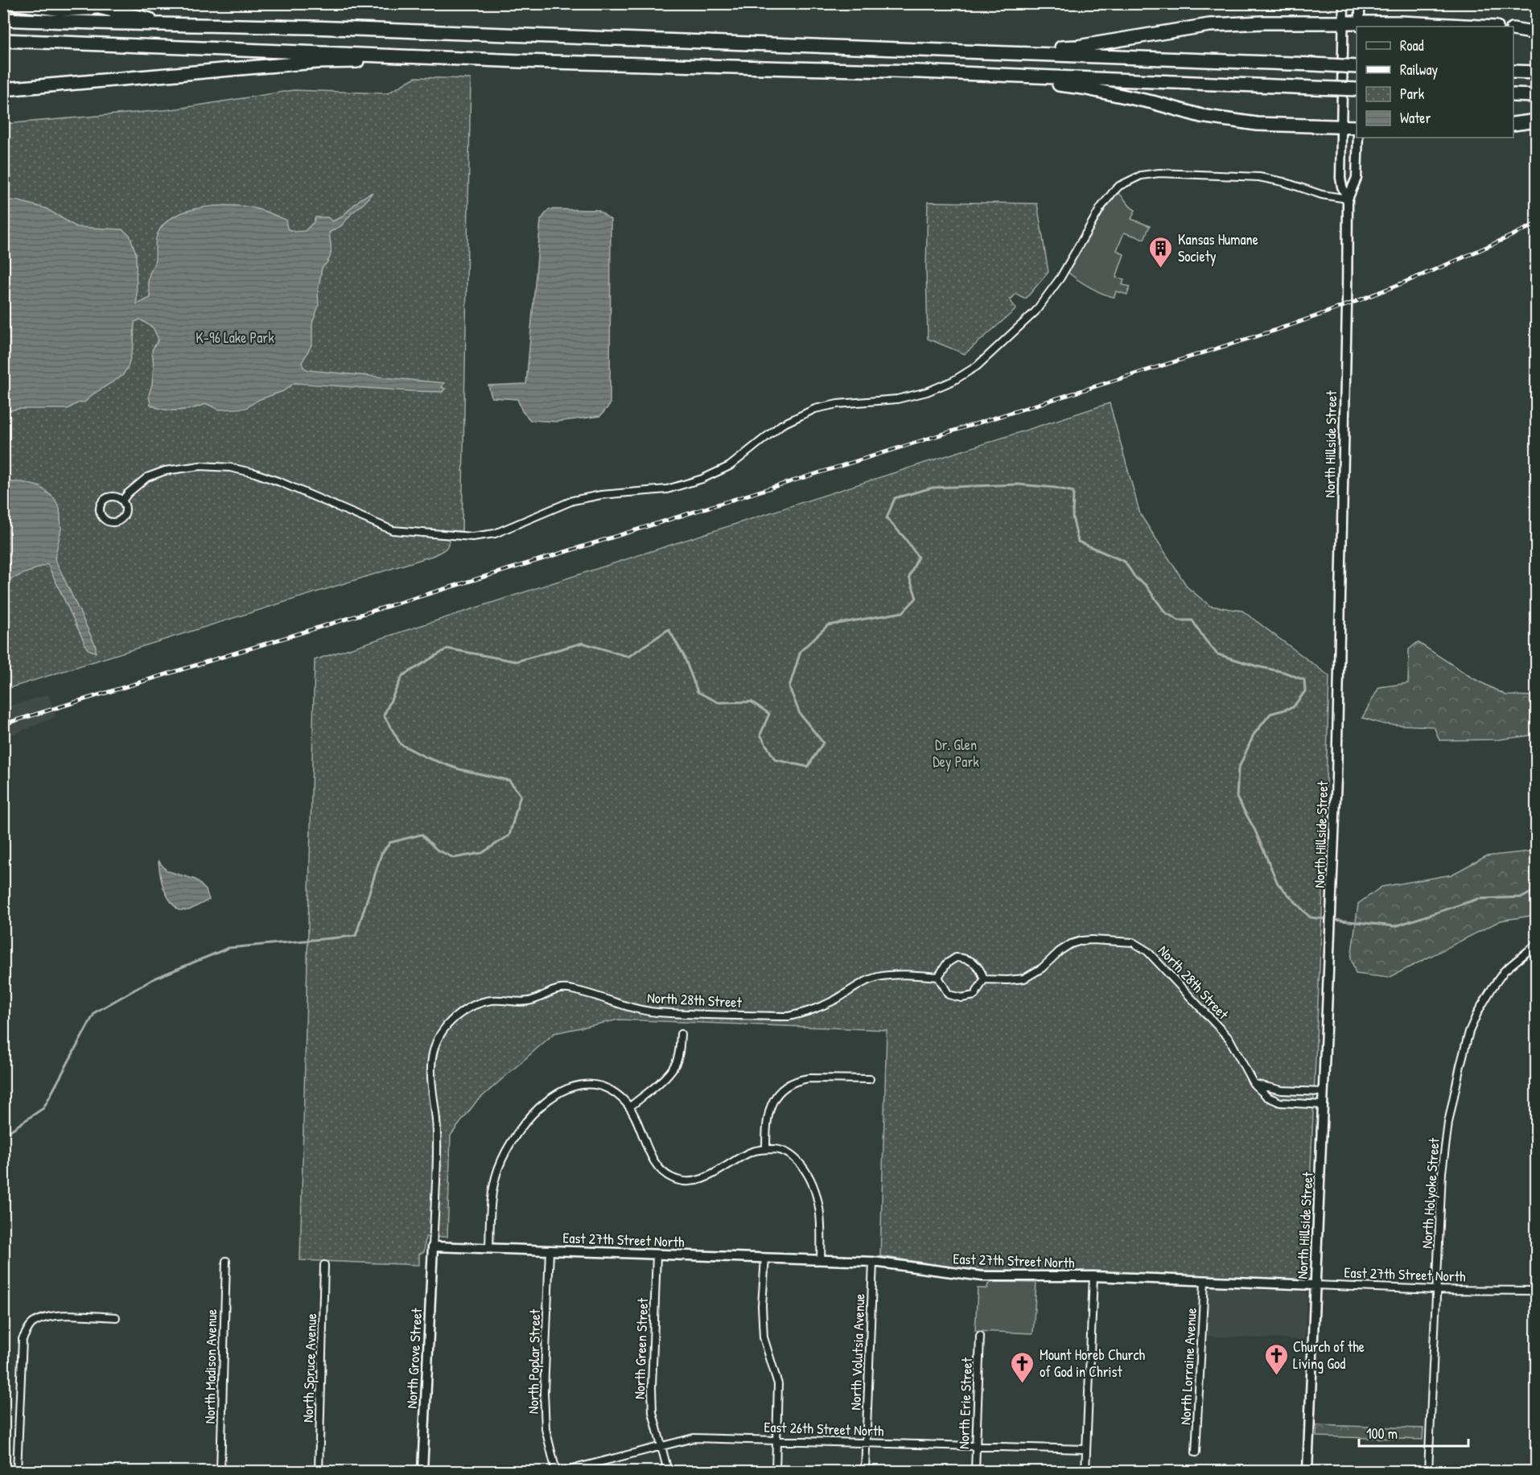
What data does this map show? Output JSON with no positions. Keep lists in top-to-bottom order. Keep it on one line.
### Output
{"streets":{"main road":["North Hillside Street","East 27th Street North","North Grove Street"],"street":["North 28th Street","North Holyoke Street","North Green Street","North Volutsia Avenue","North Poplar Street","North Madison Avenue","North Lorraine Avenue","North Spruce Avenue","North Erie Street","East 26th Street North"]},"crossings":[["North Hillside Street","North 28th Street"],["North Hillside Street","East 27th Street North"],["North 28th Street","East 27th Street North"],["North 28th Street","North Grove Street"],["North Holyoke Street","East 27th Street North"],["East 27th Street North","North Green Street"],["East 27th Street North","North Volutsia Avenue"],["East 27th Street North","North Grove Street"],["East 27th Street North","North Poplar Street"],["East 27th Street North","North Lorraine Avenue"],["North Green Street","East 26th Street North"],["North Volutsia Avenue","East 26th Street North"],["North Erie Street","East 26th Street North"]],"parks":["K-96 Lake Park","Dr. Glen Dey Park"],"places":{"building":["Kansas Humane Society"],"church":["Church of the Living God","Mount Horeb Church of God in Christ"]},"legend":["Road","Railway","Park","Water"],"scale_bar":"100 m"}
